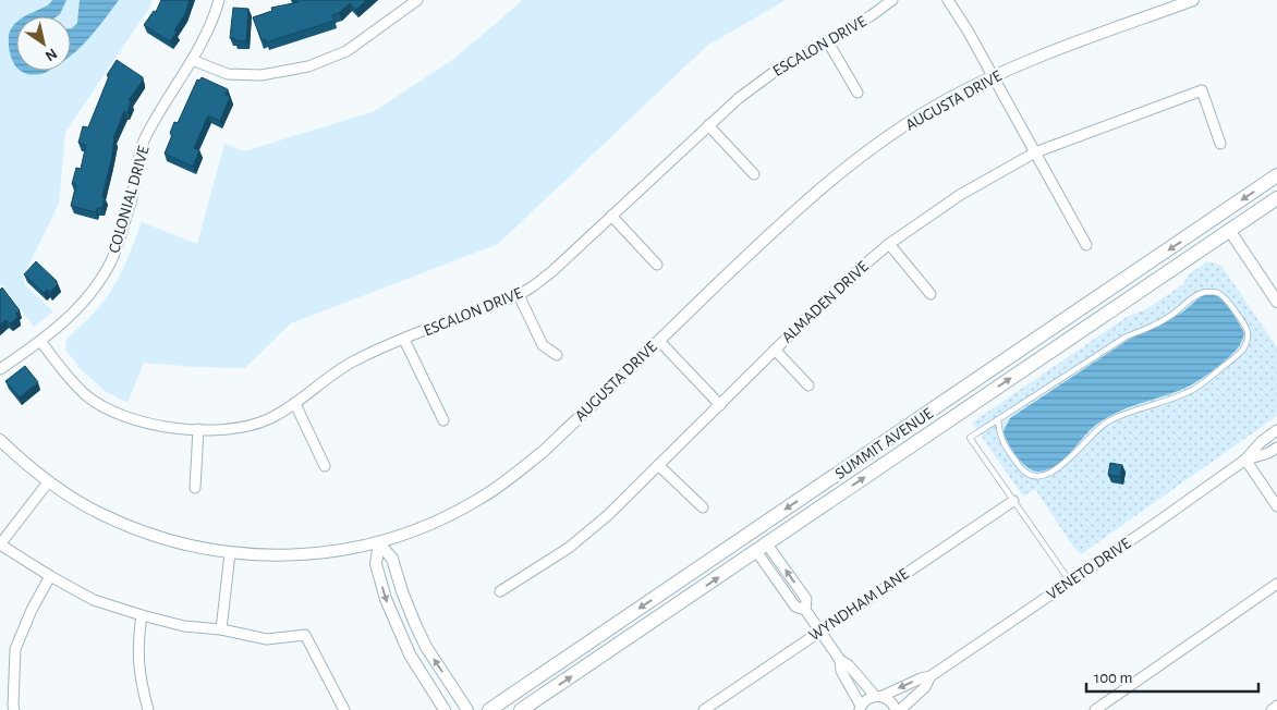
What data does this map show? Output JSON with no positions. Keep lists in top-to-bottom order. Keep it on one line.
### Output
{"streets":{"main road":["SUMMIT AVENUE"],"street":["ESCALON DRIVE","AUGUSTA DRIVE","COLONIAL DRIVE","ALMADEN DRIVE","VENETO DRIVE","WYNDHAM LANE"]},"crossings":[["ESCALON DRIVE","COLONIAL DRIVE"]],"scale_bar":"100 m","north":"bottom right"}
